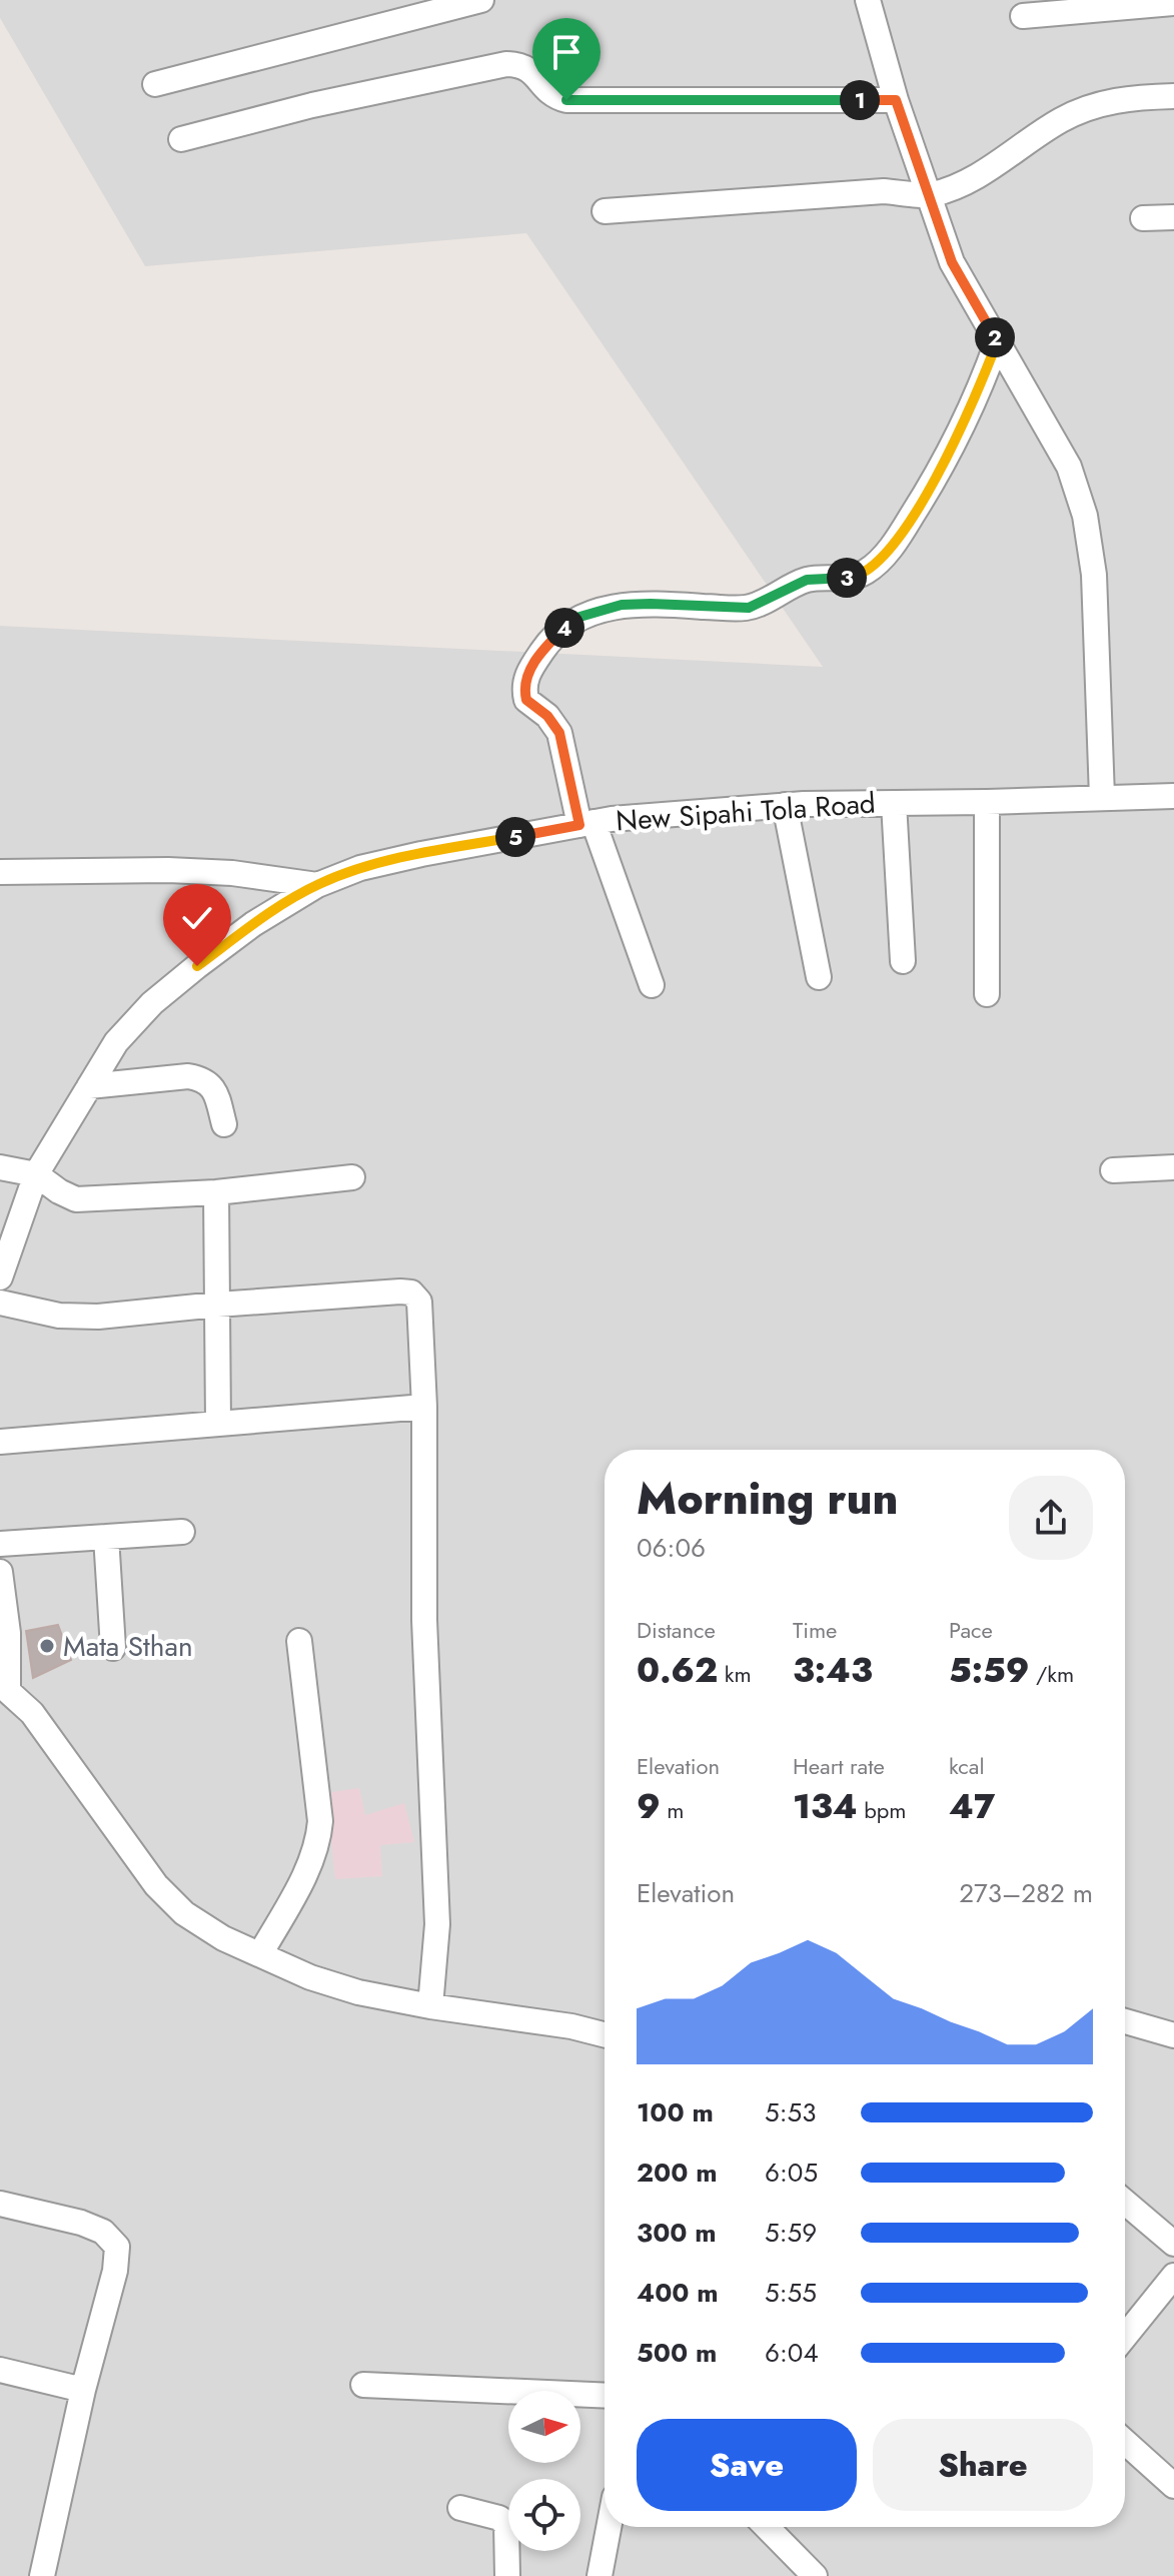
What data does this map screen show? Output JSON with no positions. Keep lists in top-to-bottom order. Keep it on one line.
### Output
{"streets":{"street":["New Sipahi Tola Road"]},"places":["Mata Sthan"],"north":"right","page":{"pins":["1","2","3","4","5"],"heading":["Morning run","06:06"],"stats":[["Distance","0.62 km"],["Time","3:43"],["Pace","5:59 /km"],["Elevation","9 m"],["Heart rate","134 bpm"],["kcal","47"]],"chart":["Elevation","273–282 m"],"list":[{"name":"100 m","note":"5:53"},{"name":"200 m","note":"6:05"},{"name":"300 m","note":"5:59"},{"name":"400 m","note":"5:55"},{"name":"500 m","note":"6:04"}],"buttons":["Save","Share"]}}
